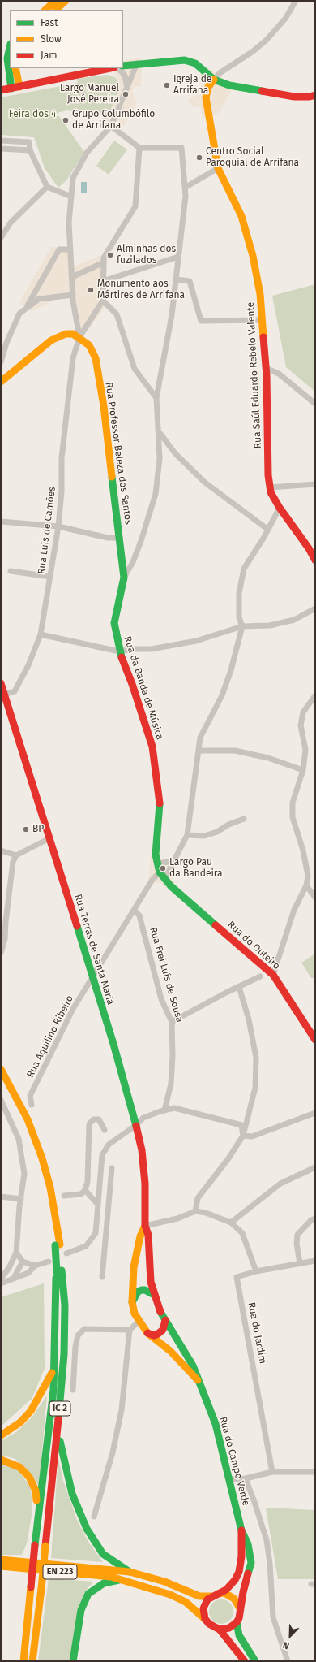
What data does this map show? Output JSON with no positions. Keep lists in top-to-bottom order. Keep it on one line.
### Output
{"streets":{"main road":["Rua Saúl Eduardo Rebelo Valente","Rua Professor Beleza dos Santos","Rua da Banda de Música","Rua do Outeiro","Rua Terras de Santa Maria","IC 2","Rua do Campo Verde","EN 223"],"street":["Rua Luís de Camões","Rua Frei Luís de Sousa","Rua Aquilino Ribeiro","Rua do Jardim"]},"crossings":[["Rua Professor Beleza dos Santos","Rua Luís de Camões"],["Rua Professor Beleza dos Santos","Rua da Banda de Música"],["Rua Luís de Camões","Rua Terras de Santa Maria"],["Rua do Outeiro","Rua Aquilino Ribeiro"],["Rua Terras de Santa Maria","Rua Aquilino Ribeiro"],["Rua Terras de Santa Maria","Rua do Campo Verde"],["Rua Frei Luís de Sousa","Rua Aquilino Ribeiro"],["Rua do Campo Verde","EN 223"]],"parks":["Feira dos 4"],"places":["Igreja de Arrifana","Largo Manuel José Pereira","Grupo Columbófilo de Arrifana","Centro Social Paroquial de Arrifana","Alminhas dos fuzilados","Monumento aos Mártires de Arrifana","BP","Largo Pau da Bandeira"],"legend":["Fast","Slow","Jam"],"north":"bottom left"}
